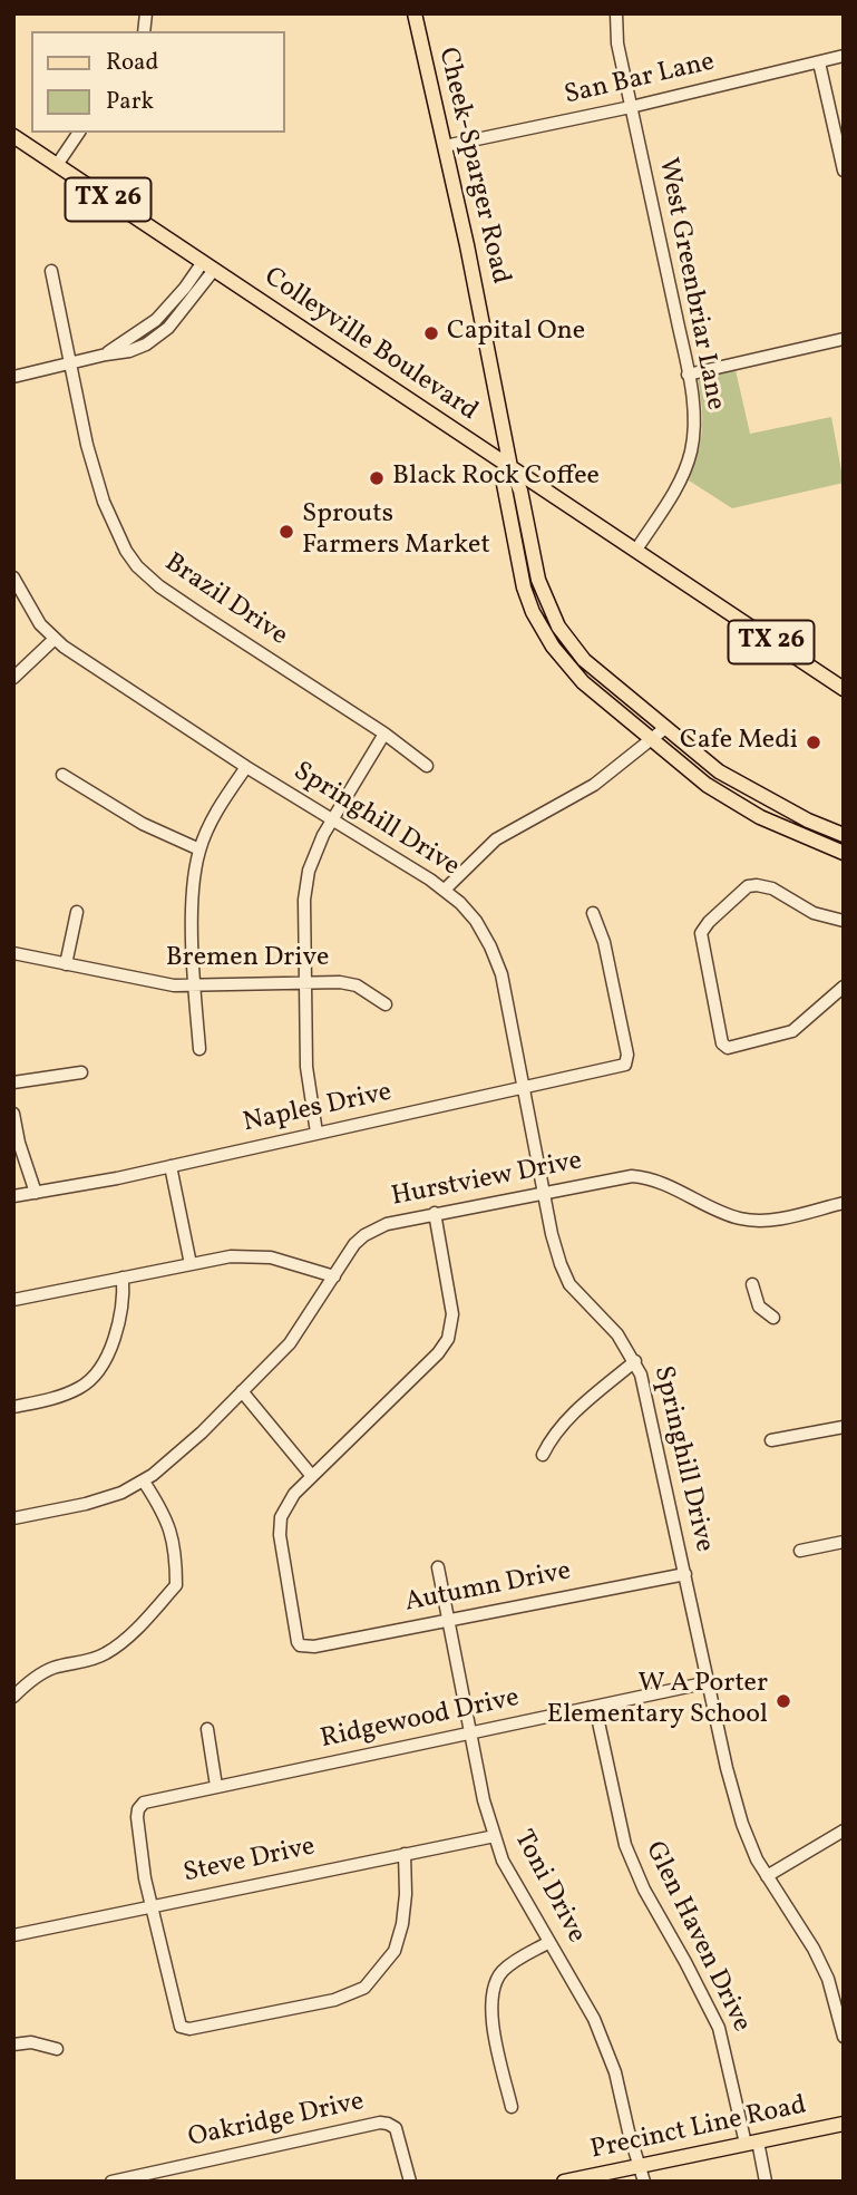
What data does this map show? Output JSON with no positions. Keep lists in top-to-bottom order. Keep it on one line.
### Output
{"streets":{"main road":["Cheek-Sparger Road","TX 26","Colleyville Boulevard","Precinct Line Road"],"street":["San Bar Lane","West Greenbriar Lane","Brazil Drive","Springhill Drive","Bremen Drive","Naples Drive","Hurstview Drive","Autumn Drive","Ridgewood Drive","Steve Drive","Toni Drive","Glen Haven Drive","Oakridge Drive"]},"crossings":[["San Bar Lane","Cheek-Sparger Road"],["San Bar Lane","West Greenbriar Lane"],["Cheek-Sparger Road","Colleyville Boulevard"],["West Greenbriar Lane","Colleyville Boulevard"],["Springhill Drive","Naples Drive"],["Springhill Drive","Hurstview Drive"],["Springhill Drive","Autumn Drive"],["Springhill Drive","Ridgewood Drive"],["Autumn Drive","Toni Drive"],["Ridgewood Drive","Steve Drive"],["Ridgewood Drive","Toni Drive"],["Ridgewood Drive","Glen Haven Drive"],["Steve Drive","Toni Drive"],["Toni Drive","Precinct Line Road"],["Glen Haven Drive","Precinct Line Road"]],"places":["Capital One","Black Rock Coffee","Sprouts Farmers Market","Cafe Medi","W A Porter Elementary School"],"legend":["Road","Park"]}
